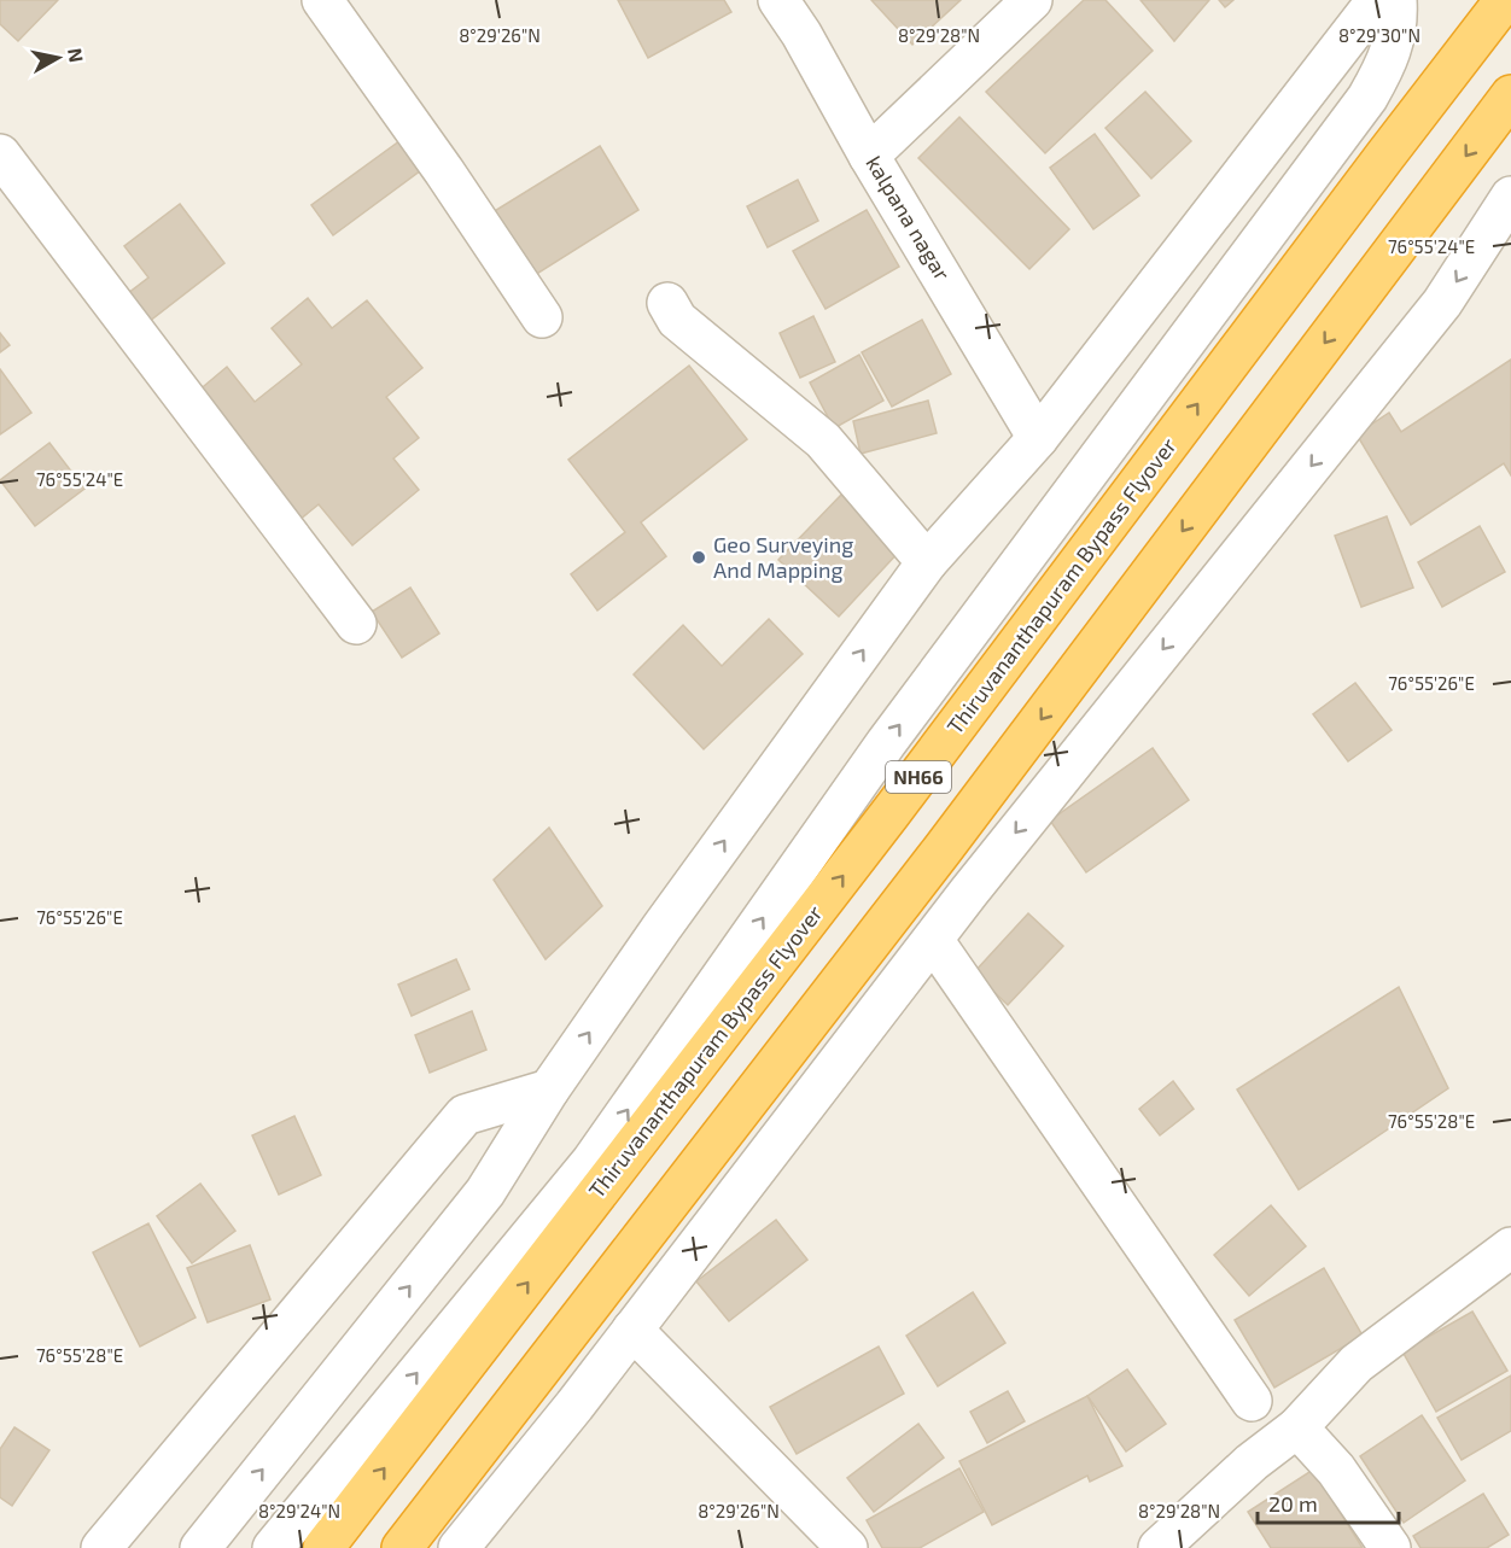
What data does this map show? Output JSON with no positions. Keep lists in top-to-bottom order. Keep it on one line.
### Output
{"streets":{"highway":["Thiruvananthapuram Bypass Flyover","NH66"],"street":["kalpana nagar"]},"places":["Geo Surveying And Mapping"],"scale_bar":"20 m","north":"right","coordinates":["8°29'30\"N","8°29'26\"N","8°29'28\"N","76°55'24\"E","76°55'26\"E","76°55'28\"E","8°29'24\"N"]}
